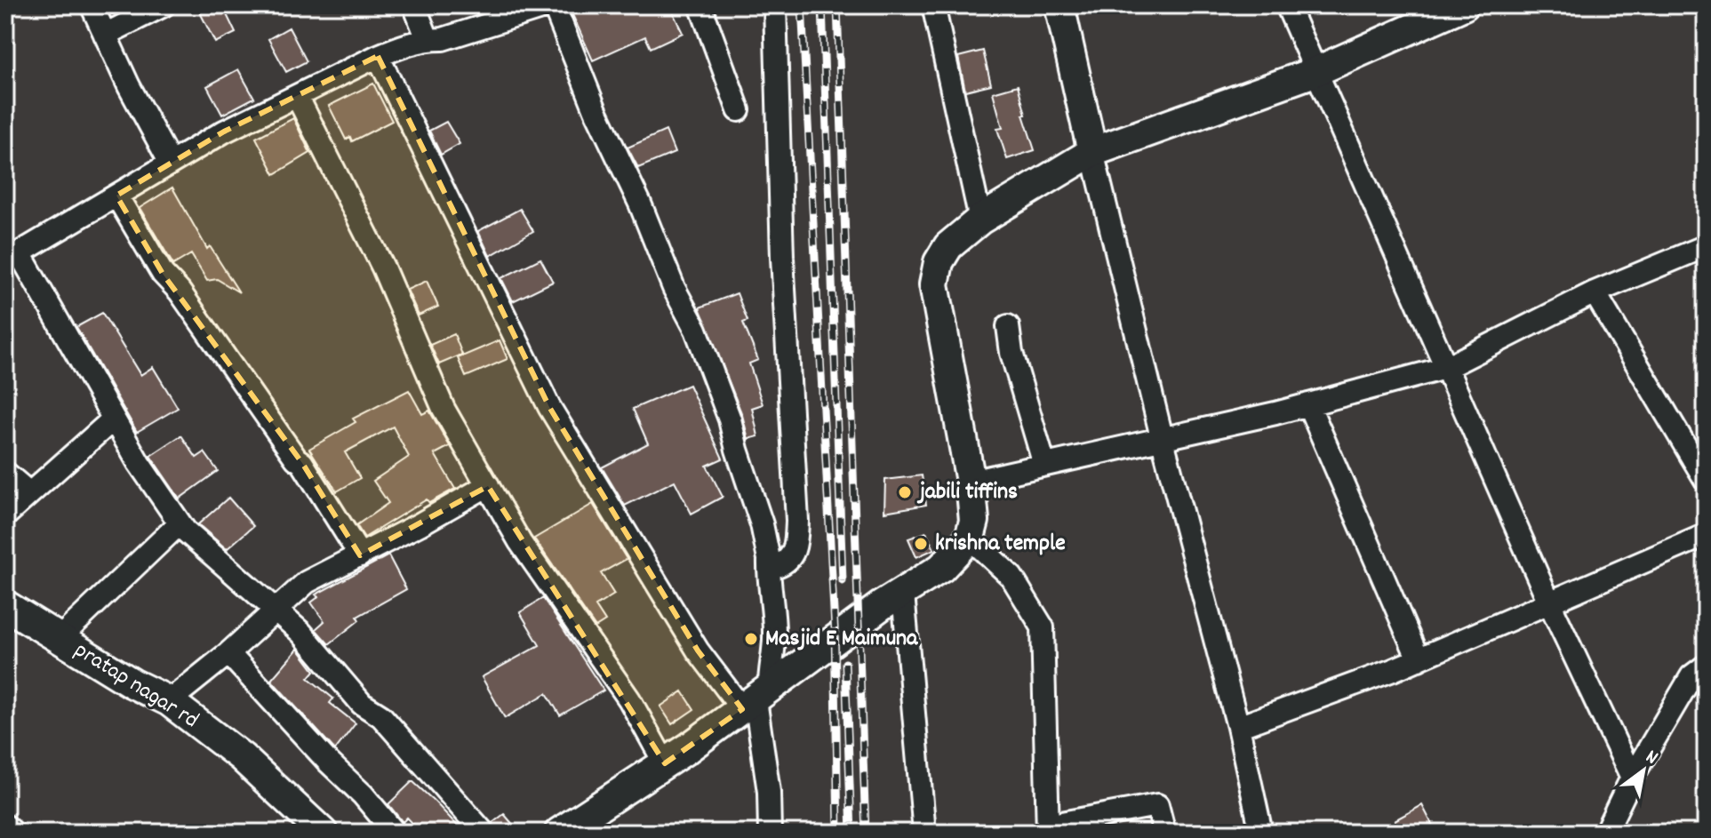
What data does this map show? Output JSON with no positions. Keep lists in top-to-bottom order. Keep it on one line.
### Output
{"streets":{"street":["pratap nagar rd"]},"places":["jabili tiffins","krishna temple","Masjid E Maimuna"],"north":"top right"}
